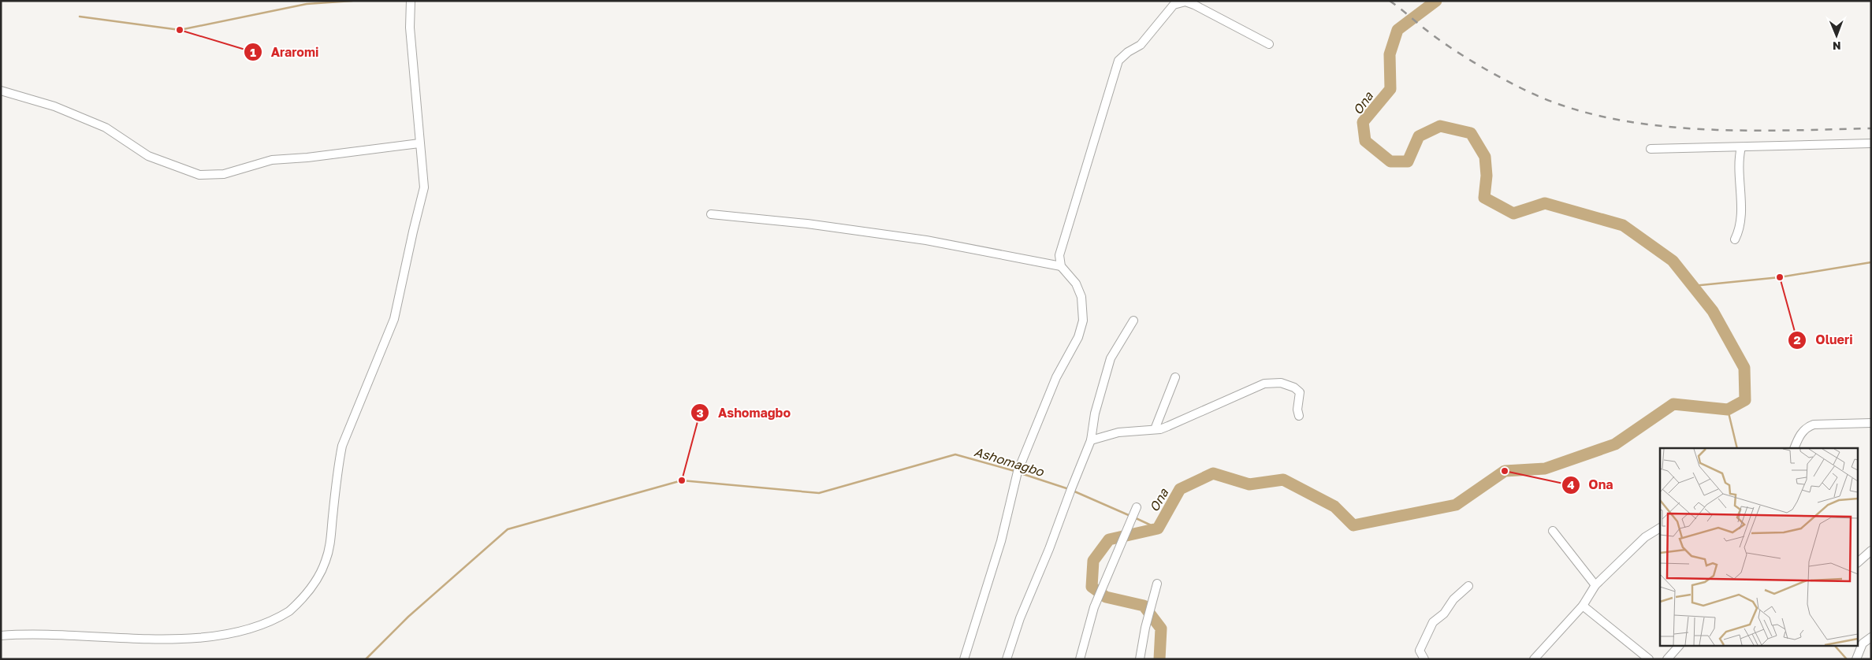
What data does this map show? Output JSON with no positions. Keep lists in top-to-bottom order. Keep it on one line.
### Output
{"water":["Ona","Ashomagbo"],"places":["Araromi","Olueri","Ona","Ashomagbo"],"north":"bottom"}
